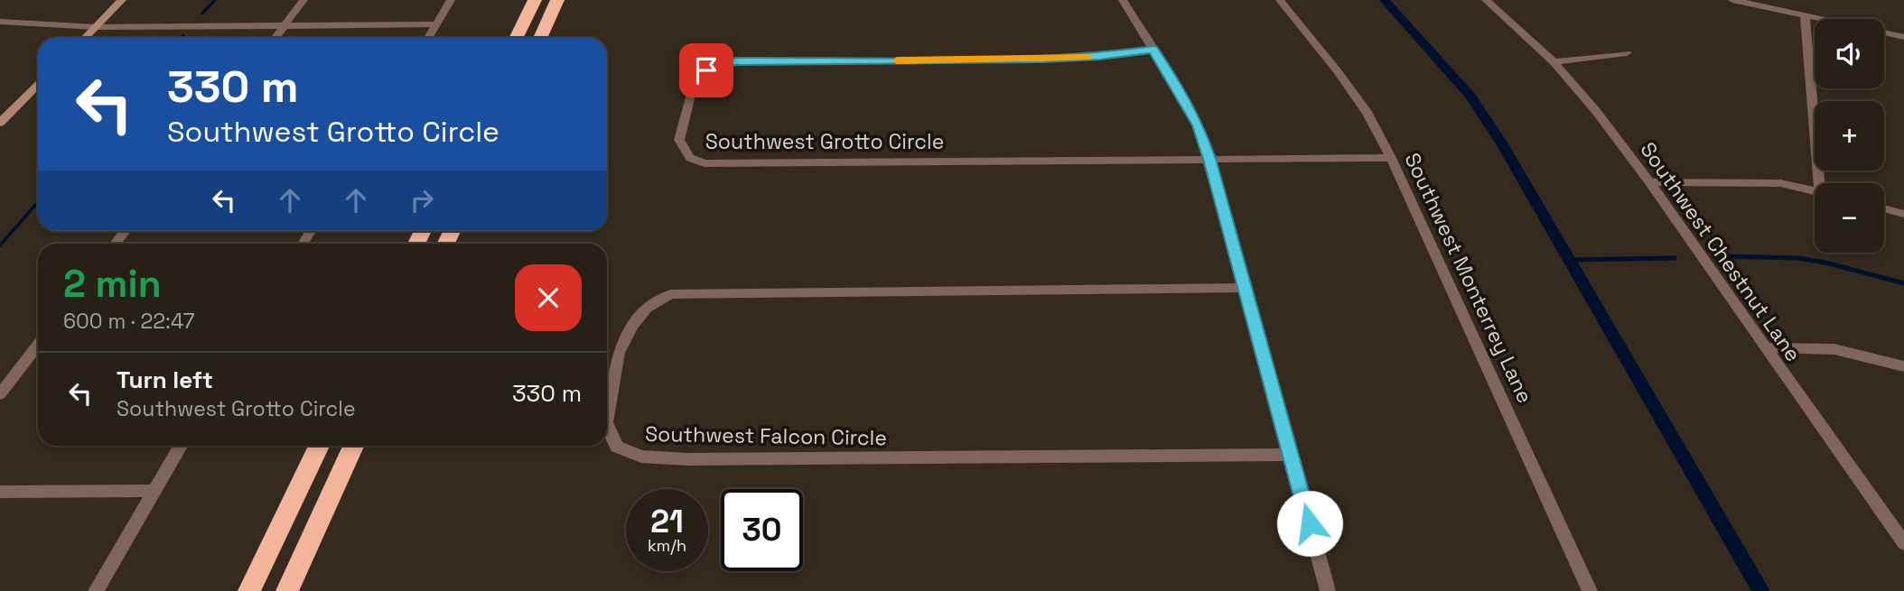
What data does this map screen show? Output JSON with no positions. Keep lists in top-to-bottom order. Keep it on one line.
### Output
{"streets":{"street":["Southwest Grotto Circle","Southwest Chestnut Lane","Southwest Monterrey Lane","Southwest Falcon Circle"]},"crossings":[["Southwest Grotto Circle","Southwest Monterrey Lane"]],"page":{"map_buttons":["+","−"],"turn":["330 m","Southwest Grotto Circle"],"heading":["2 min","600 m · 22:47"],"list":[{"name":"Turn left","note":"Southwest Grotto Circle","value":"330 m"}],"speed":"21 km/h","limit":"30"}}
